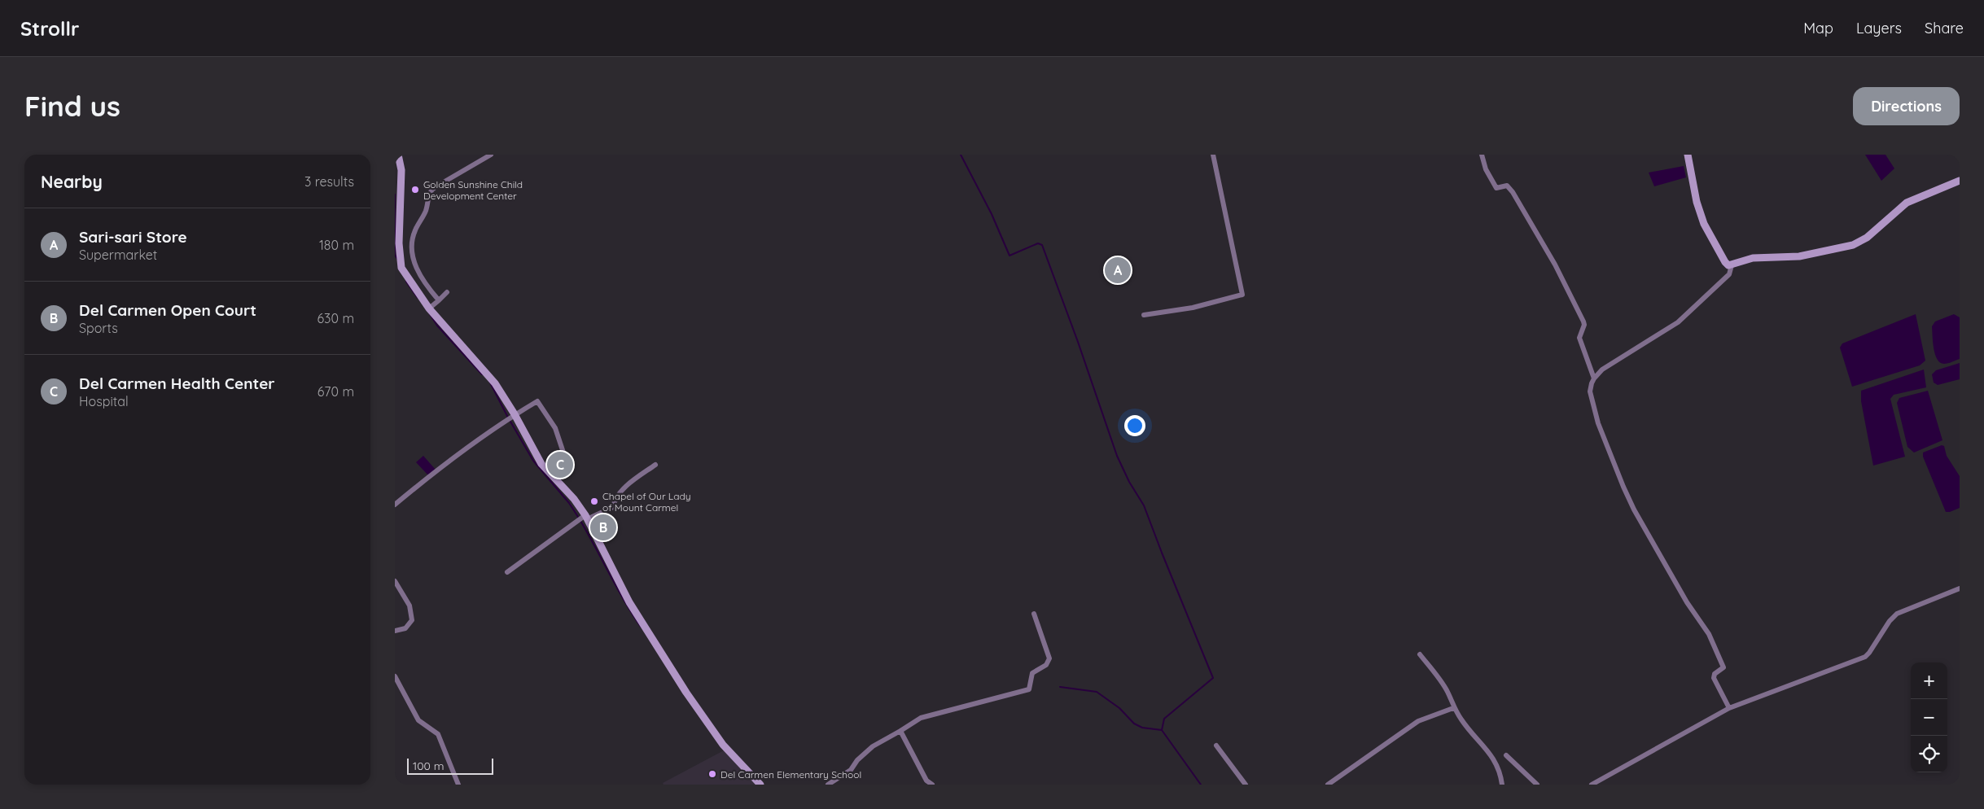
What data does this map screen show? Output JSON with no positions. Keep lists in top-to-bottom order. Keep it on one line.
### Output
{"places":["Golden Sunshine Child Development Center","Chapel of Our Lady of Mount Carmel","Del Carmen Elementary School"],"scale_bar":"100 m","page":{"header":"Strollr","nav":["Map","Layers","Share"],"buttons":"Directions","title":"Find us","heading":["Nearby","3 results"],"list":[{"mark":"A","name":"Sari-sari Store","note":"Supermarket","value":"180 m"},{"mark":"B","name":"Del Carmen Open Court","note":"Sports","value":"630 m"},{"mark":"C","name":"Del Carmen Health Center","note":"Hospital","value":"670 m"}],"pins":["A","C","B"],"map_buttons":["+","−"],"scale":"100 m"}}
